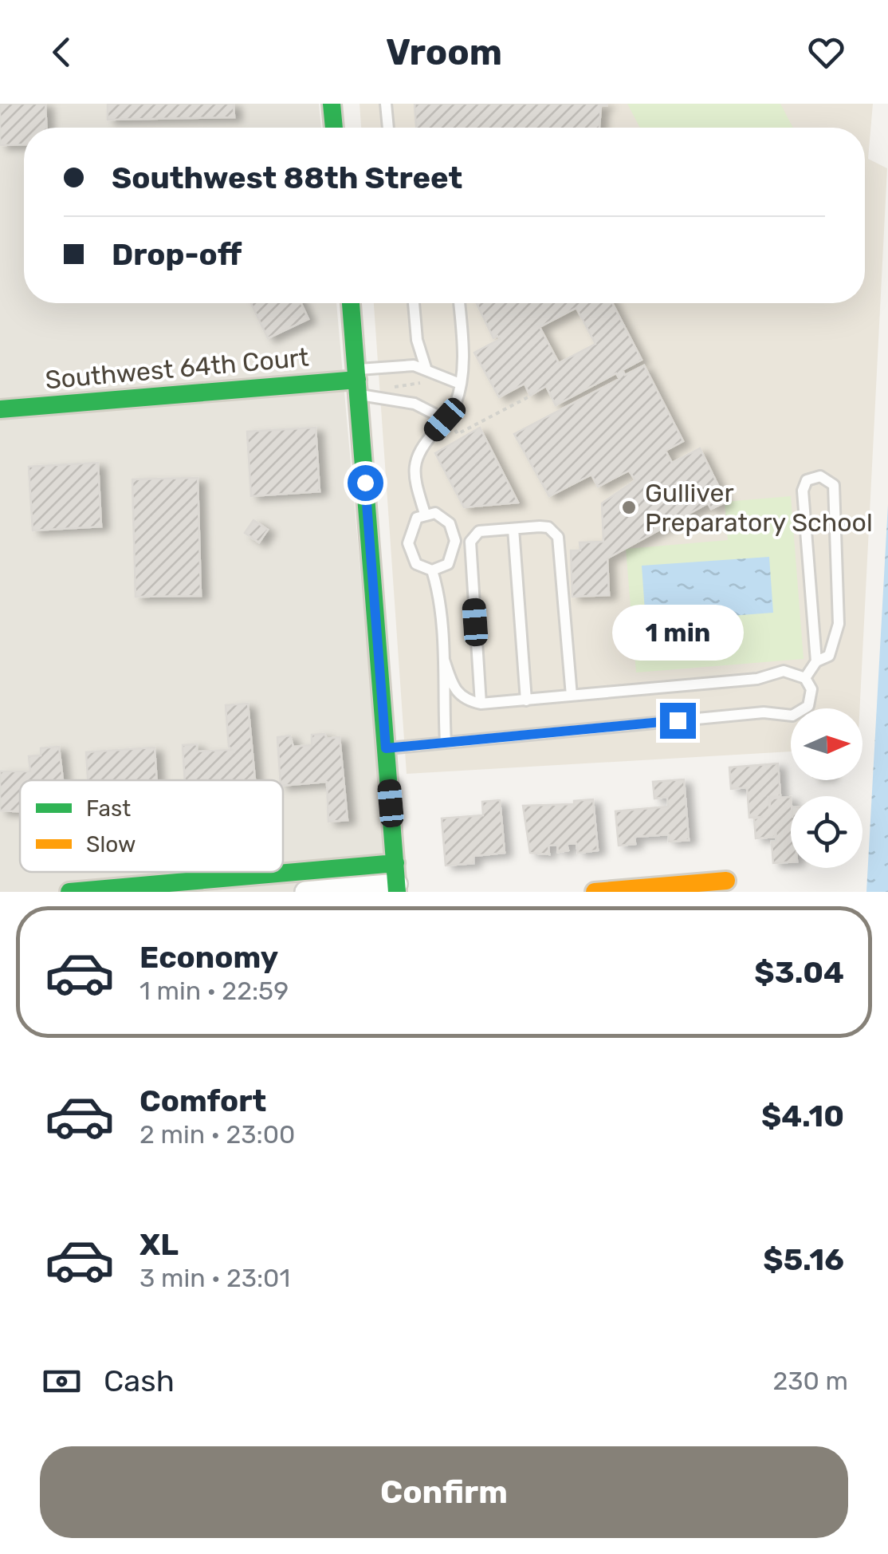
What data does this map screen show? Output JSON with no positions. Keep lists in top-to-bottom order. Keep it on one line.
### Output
{"streets":{"street":["Southwest 64th Court"]},"places":["Gulliver Preparatory School"],"legend":["Fast","Slow"],"north":"right","page":{"header":"Vroom","banner":["Southwest 88th Street","Drop-off"],"bubble":"1 min","list":[{"name":"Economy","note":"1 min · 22:59","value":"$3.04"},{"name":"Comfort","note":"2 min · 23:00","value":"$4.10"},{"name":"XL","note":"3 min · 23:01","value":"$5.16"}],"pay":["Cash","230 m"],"buttons":"Confirm"}}
